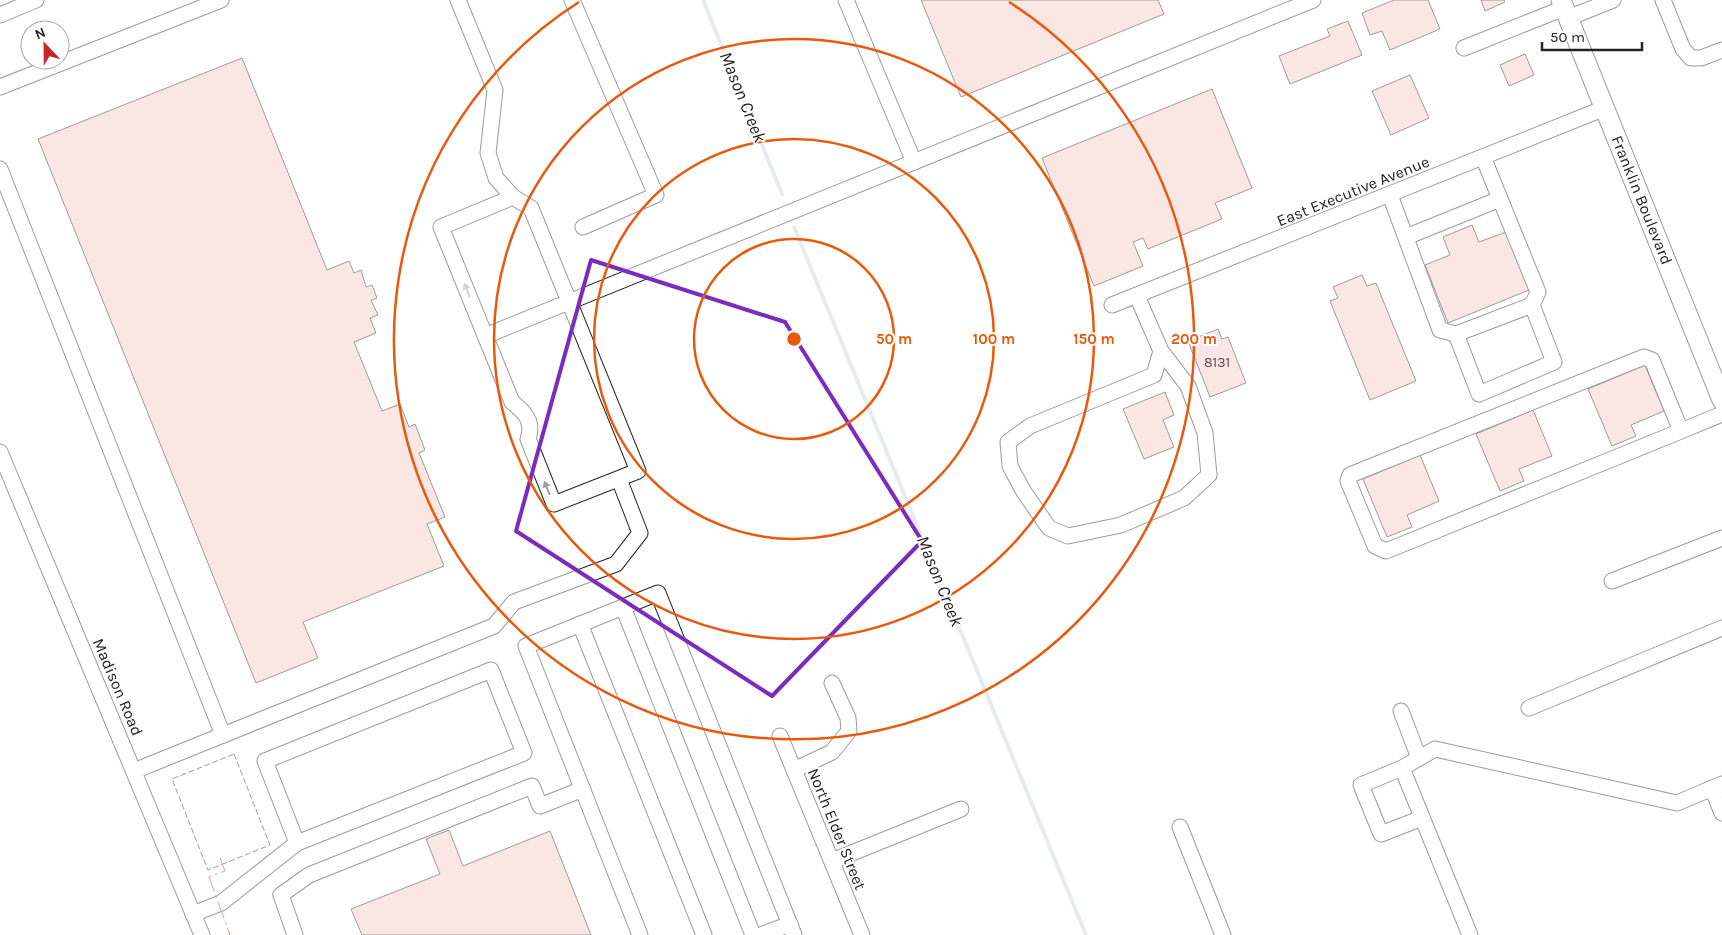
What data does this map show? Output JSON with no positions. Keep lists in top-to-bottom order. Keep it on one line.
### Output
{"streets":{"main road":["Franklin Boulevard"],"street":["East Executive Avenue","Madison Road","North Elder Street"]},"crossings":[["East Executive Avenue","Franklin Boulevard"]],"water":["Mason Creek"],"house_numbers":["8131"],"scale_bar":"50 m","north":"top","rings":["50 m","100 m","150 m","200 m"]}
